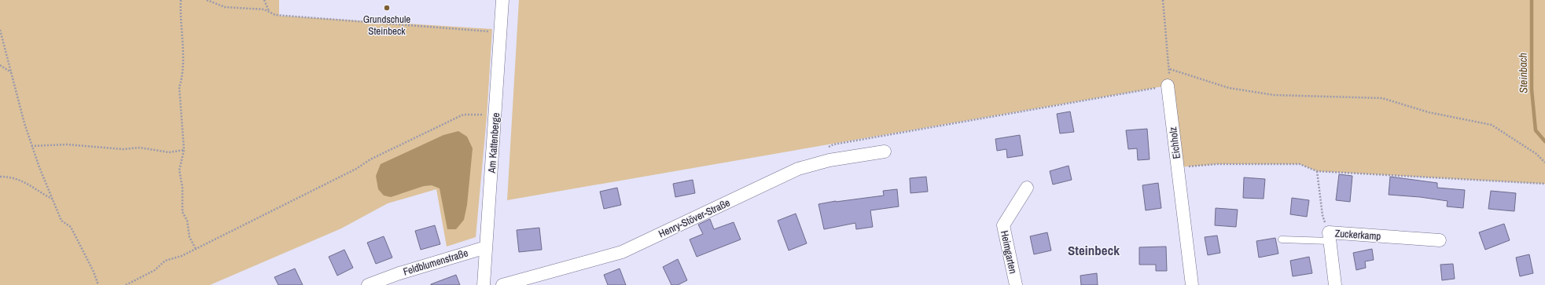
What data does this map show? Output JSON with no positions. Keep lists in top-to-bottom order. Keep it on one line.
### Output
{"streets":{"street":["Am Kattenberge","Eichholz","Henry-Stöver-Straße","Zuckerkamp","Heimgarten","Feldblumenstraße"]},"crossings":[["Am Kattenberge","Feldblumenstraße"]],"districts":["Steinbeck"],"water":["Steinbach"],"places":["Grundschule Steinbeck"]}
